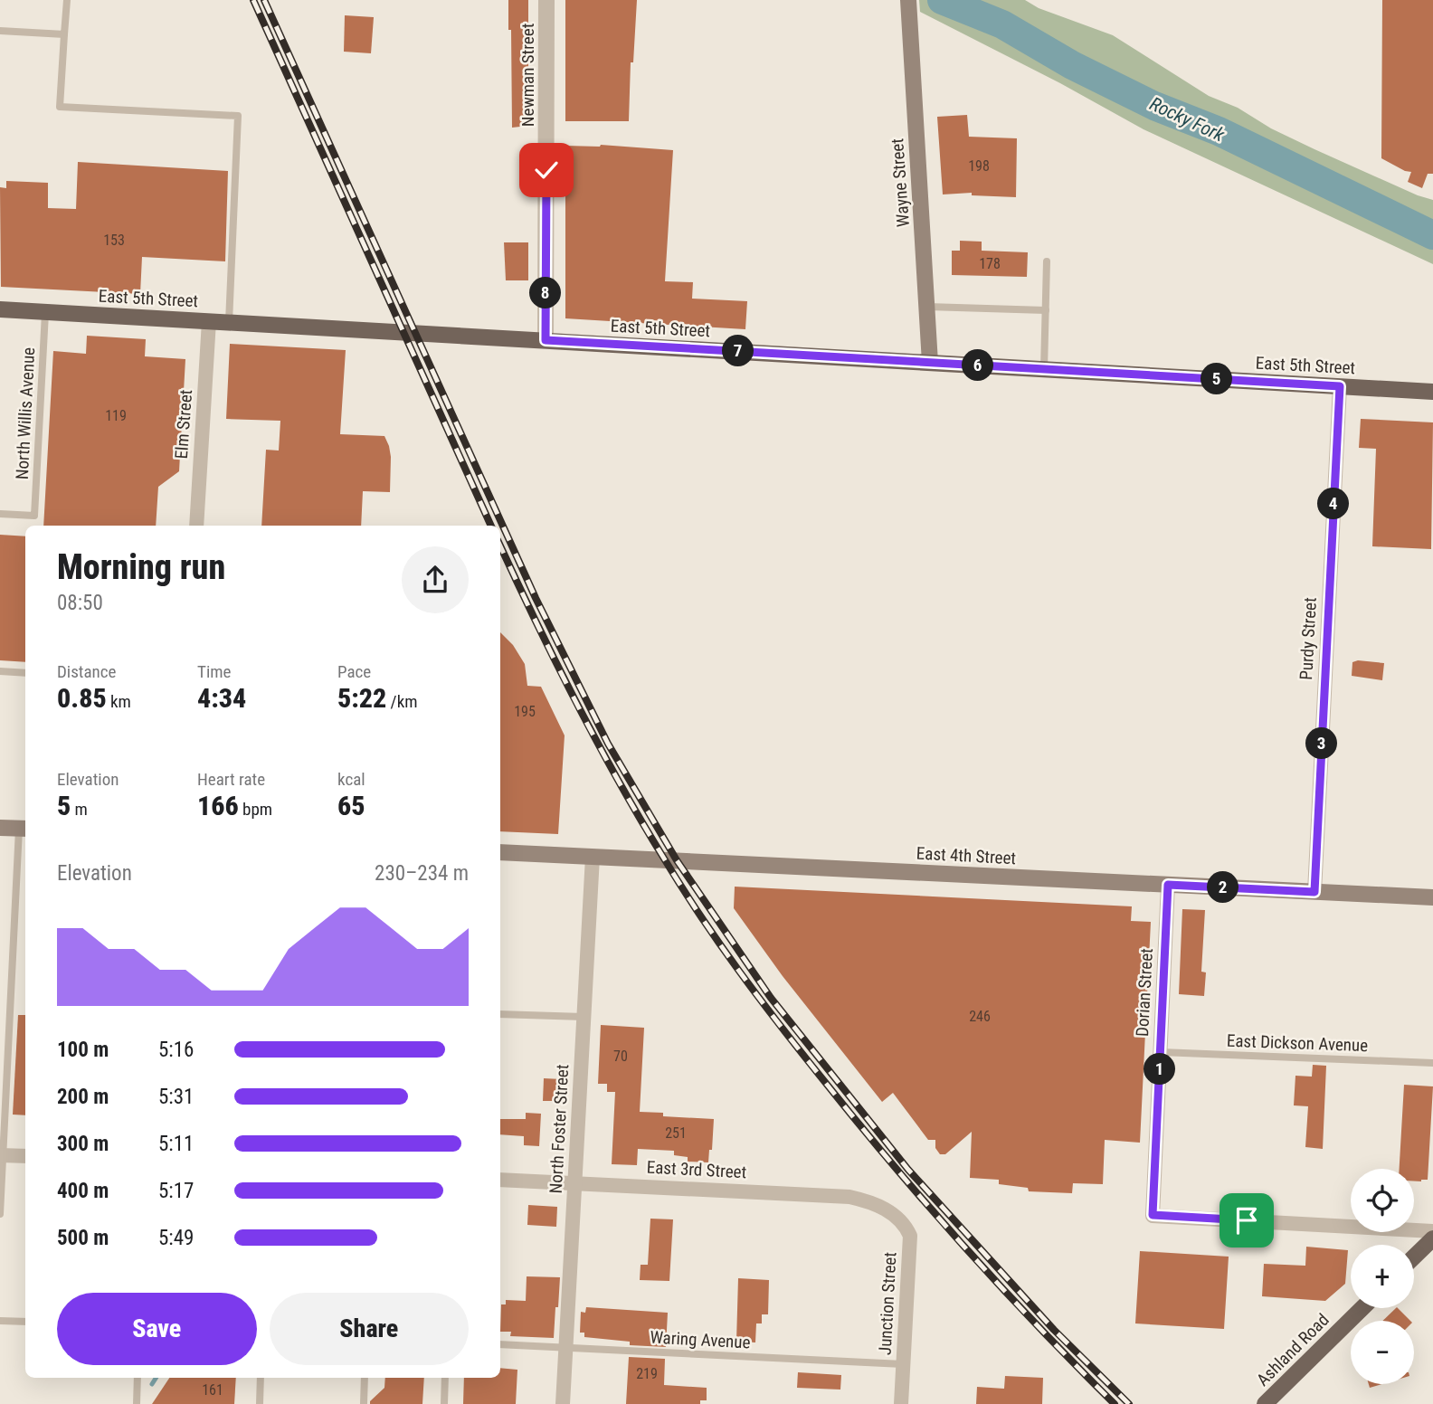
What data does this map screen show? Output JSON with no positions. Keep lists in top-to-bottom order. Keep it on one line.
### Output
{"streets":{"main road":["Wayne Street","East 5th Street","East 4th Street","Ashland Road"],"street":["Newman Street","Elm Street","Purdy Street","Dorian Street","North Foster Street","East 3rd Street","Junction Street"],"lane":["North Willis Avenue","East Dickson Avenue","Waring Avenue"]},"crossings":[["Newman Street","East 5th Street"],["Wayne Street","East 5th Street"],["East 5th Street","North Willis Avenue"],["East 5th Street","Elm Street"],["East 5th Street","Purdy Street"],["Purdy Street","East 4th Street"],["East 4th Street","Dorian Street"],["East 4th Street","North Foster Street"],["Dorian Street","East Dickson Avenue"],["North Foster Street","East 3rd Street"],["North Foster Street","Waring Avenue"],["East 3rd Street","Junction Street"],["Junction Street","Waring Avenue"]],"water":["Rocky Fork"],"house_numbers":["198","153","178","119","195","246","70","251","219","161"],"page":{"pins":["8","7","6","5","4","3","2","1"],"heading":["Morning run","08:50"],"stats":[["Distance","0.85 km"],["Time","4:34"],["Pace","5:22 /km"],["Elevation","5 m"],["Heart rate","166 bpm"],["kcal","65"]],"chart":["Elevation","230–234 m"],"list":[{"name":"100 m","note":"5:16"},{"name":"200 m","note":"5:31"},{"name":"300 m","note":"5:11"},{"name":"400 m","note":"5:17"},{"name":"500 m","note":"5:49"}],"map_buttons":["+","−"],"buttons":["Save","Share"]}}
